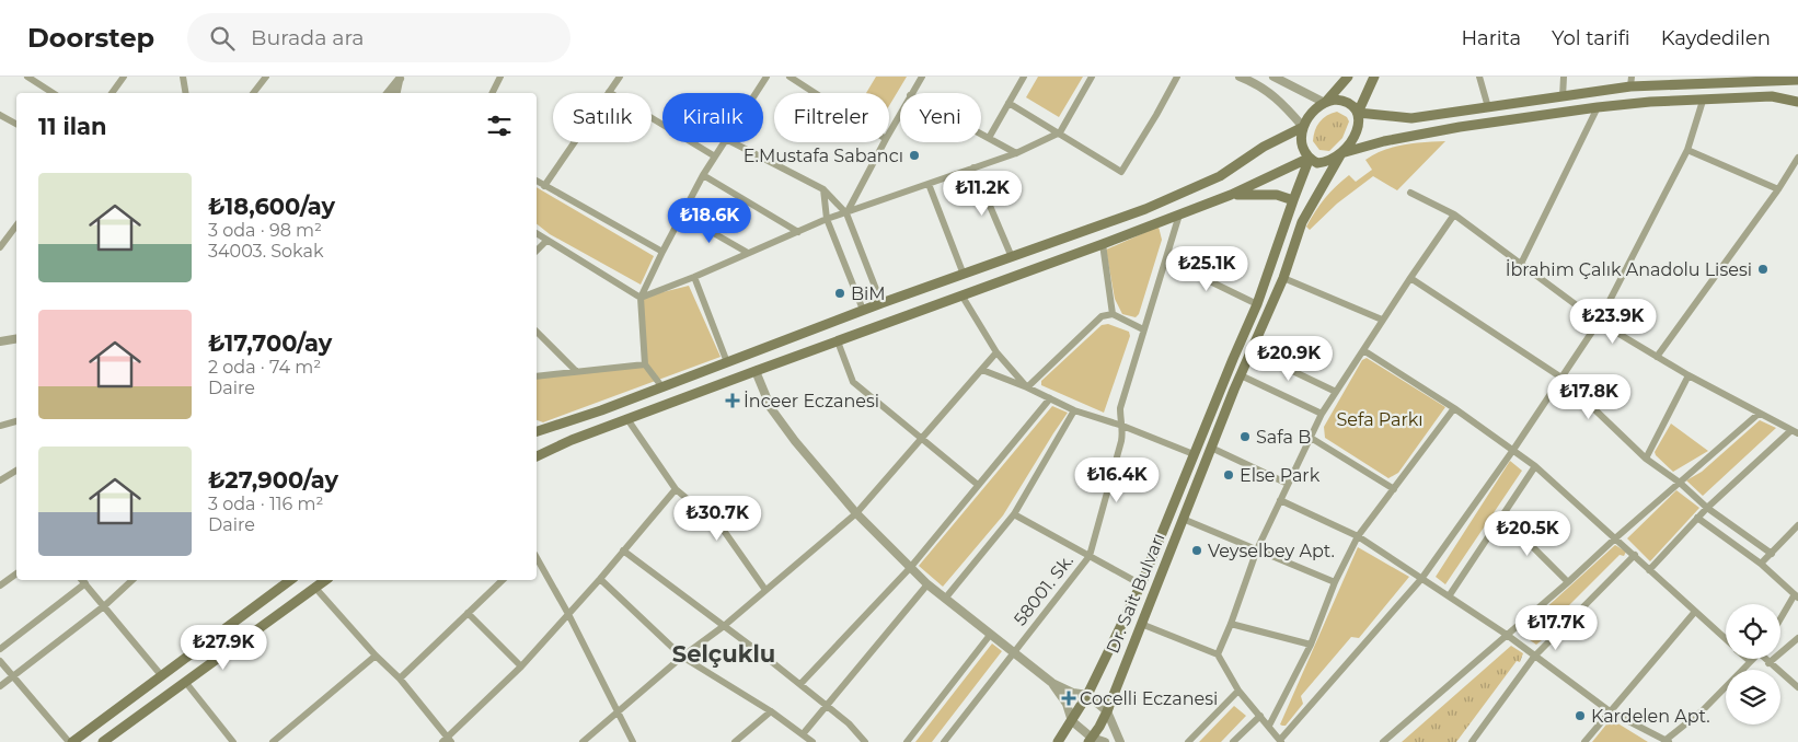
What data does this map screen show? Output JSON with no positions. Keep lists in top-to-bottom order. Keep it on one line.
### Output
{"streets":{"main road":["Dr. Sait Bulvarı"],"street":["58001. Sk."]},"districts":["Selçuklu"],"parks":["Sefa Parkı"],"places":{"other":["E.Mustafa Sabancı","İbrahim Çalık Anadolu Lisesi","BiM","Safa B","Else Park","Veyselbey Apt.","Kardelen Apt."],"health":["İnceer Eczanesi","Cocelli Eczanesi"]},"page":{"header":"Doorstep","search":"Burada ara","nav":["Harita","Yol tarifi","Kaydedilen"],"chip":["Satılık","Kiralık","Filtreler","Yeni"],"heading":"11 ilan","list":[{"name":"₺18,600/ay","note":"3 oda · 98 m² · 34003. Sokak"},{"name":"₺17,700/ay","note":"2 oda · 74 m² · Daire"},{"name":"₺27,900/ay","note":"3 oda · 116 m² · Daire"}],"price":["₺11.2K","₺18.6K","₺25.1K","₺23.9K","₺20.9K","₺17.8K","₺16.4K","₺30.7K","₺20.5K","₺17.7K","₺27.9K"]}}
